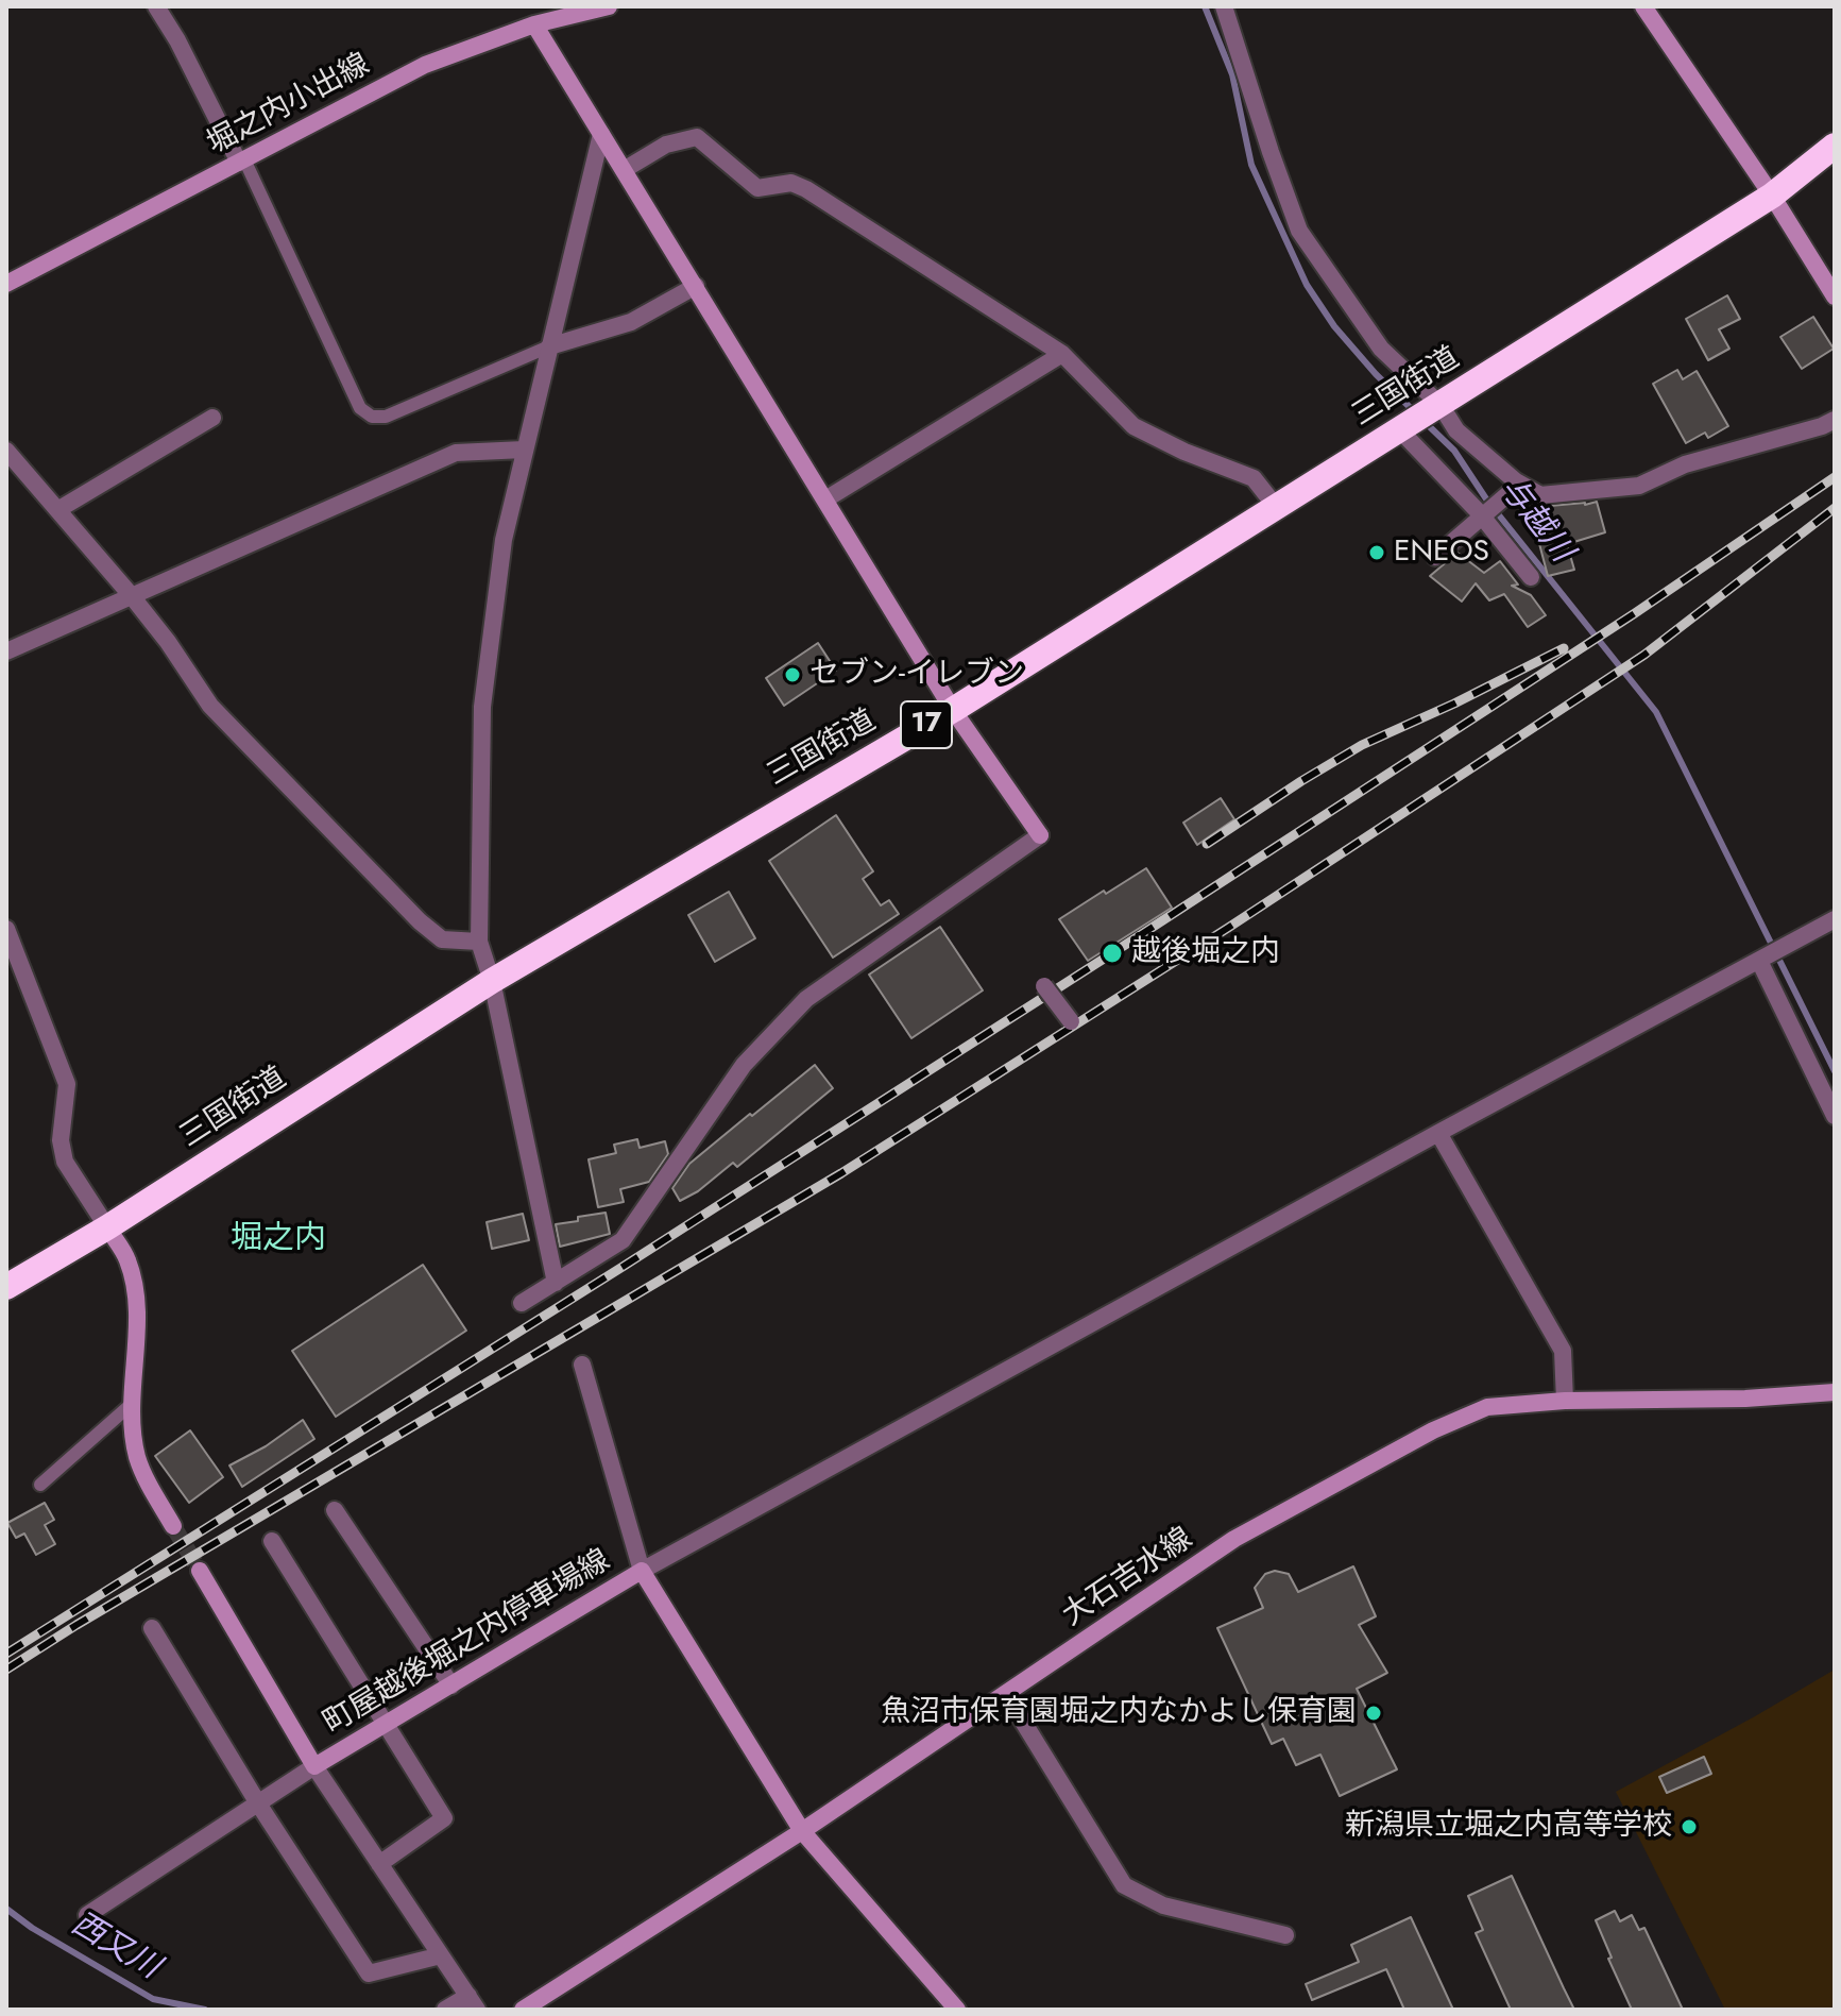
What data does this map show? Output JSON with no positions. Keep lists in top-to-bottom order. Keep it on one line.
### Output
{"streets":{"highway":["三国街道","17"],"main road":["堀之内小出線","大石吉水線","町屋越後堀之内停車場線"]},"crossings":[["大石吉水線","町屋越後堀之内停車場線"]],"districts":["堀之内"],"water":["与越川","西又川"],"places":["ENEOS","セブン-イレブン","越後堀之内","魚沼市保育園堀之内なかよし保育園","新潟県立堀之内高等学校"]}
